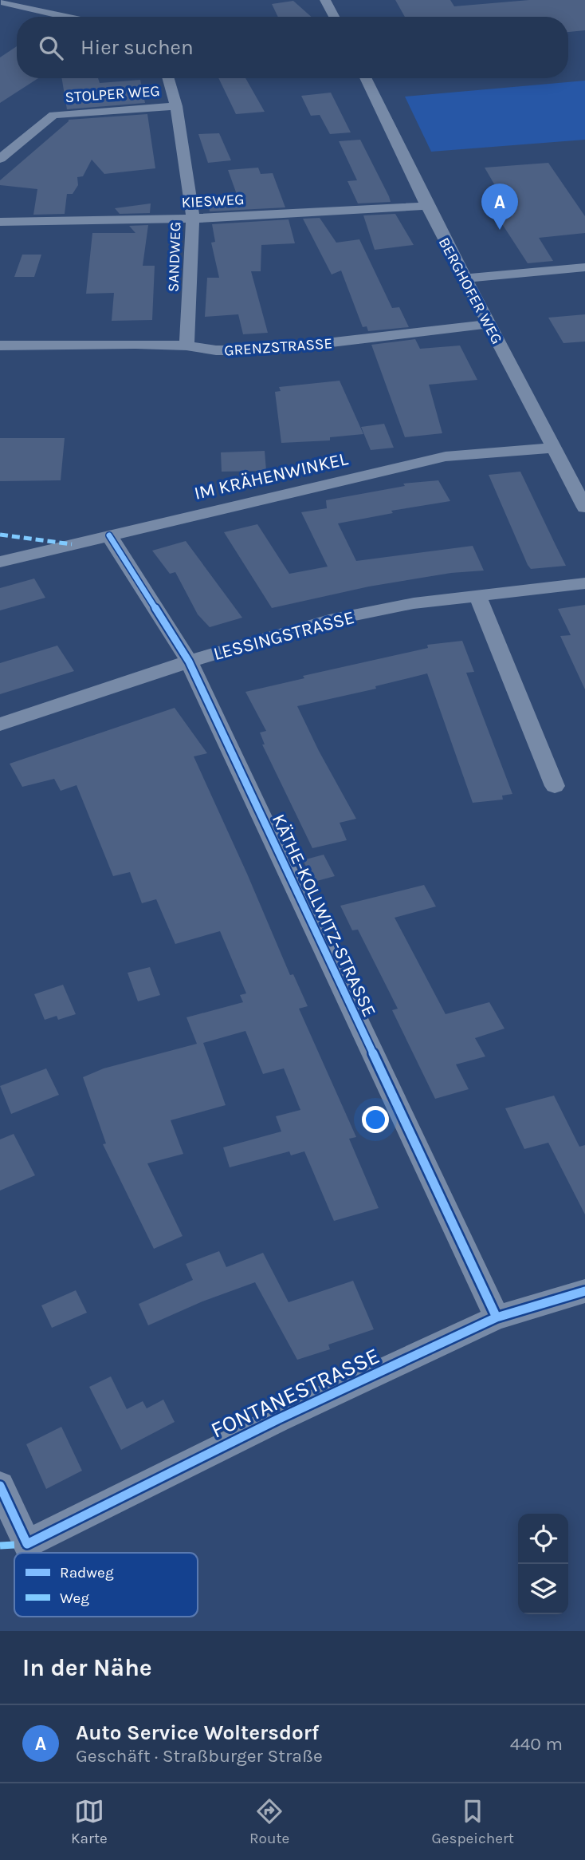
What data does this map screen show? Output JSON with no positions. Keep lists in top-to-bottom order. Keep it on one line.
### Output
{"streets":{"street":["STOLPER WEG","KIESWEG","SANDWEG","BERGHOFER WEG","GRENZSTRASSE","IM KRÄHENWINKEL","LESSINGSTRASSE","KÄTHE-KOLLWITZ-STRASSE","FONTANESTRASSE"]},"crossings":[["STOLPER WEG","SANDWEG"],["KIESWEG","SANDWEG"],["KIESWEG","BERGHOFER WEG"],["SANDWEG","GRENZSTRASSE"],["BERGHOFER WEG","GRENZSTRASSE"],["BERGHOFER WEG","IM KRÄHENWINKEL"],["IM KRÄHENWINKEL","KÄTHE-KOLLWITZ-STRASSE"],["LESSINGSTRASSE","KÄTHE-KOLLWITZ-STRASSE"],["KÄTHE-KOLLWITZ-STRASSE","FONTANESTRASSE"]],"legend":["Radweg","Weg"],"page":{"search":"Hier suchen","pins":"A","heading":"In der Nähe","list":[{"mark":"A","name":"Auto Service Woltersdorf","note":"Geschäft · Straßburger Straße","value":"440 m"}],"nav":["Karte","Route","Gespeichert"]}}
